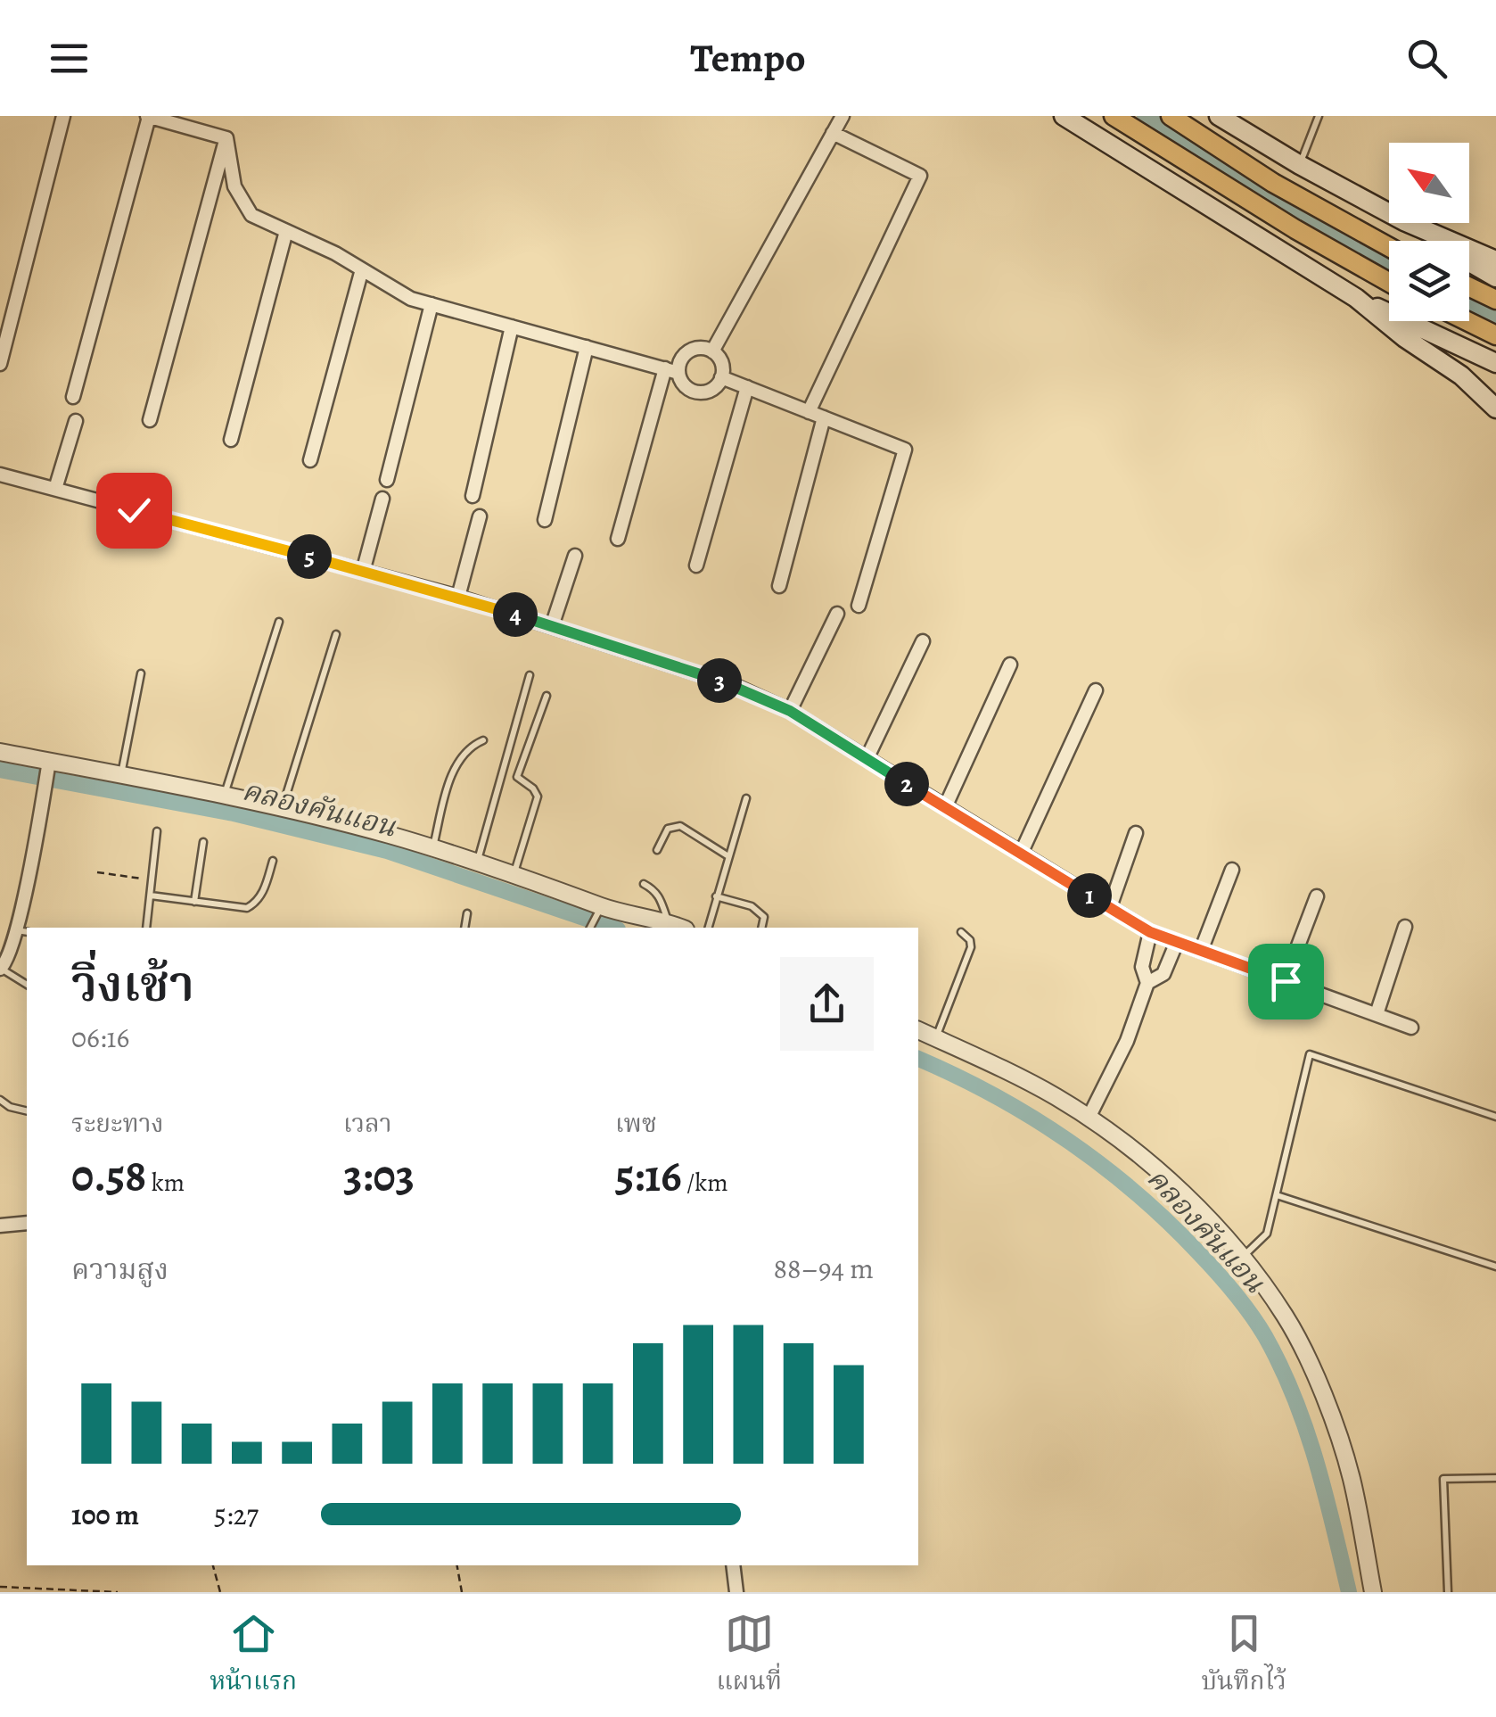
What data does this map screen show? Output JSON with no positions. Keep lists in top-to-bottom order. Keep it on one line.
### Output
{"water":["คลองคันแอน"],"north":"top left","page":{"header":"Tempo","pins":["5","4","3","2","1"],"heading":["วิ่งเช้า","06:16"],"stats":[["ระยะทาง","0.58 km"],["เวลา","3:03"],["เพซ","5:16 /km"]],"chart":["ความสูง","88–94 m"],"list":[{"name":"100 m","note":"5:27"}],"tabs":["หน้าแรก","แผนที่","บันทึกไว้"]}}
